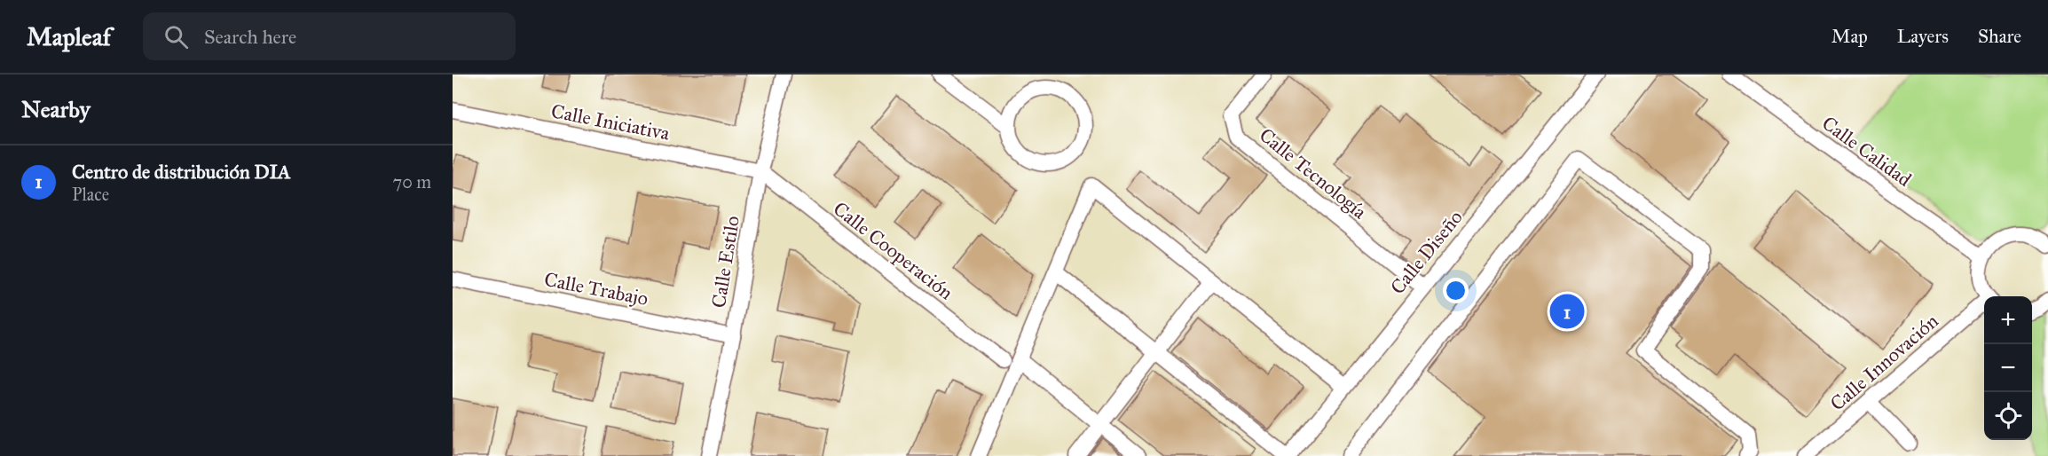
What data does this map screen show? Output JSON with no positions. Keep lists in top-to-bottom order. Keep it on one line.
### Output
{"streets":{"street":["Calle Iniciativa","Calle Calidad","Calle Tecnología","Calle Cooperación","Calle Diseño","Calle Estilo","Calle Trabajo","Calle Innovación"]},"crossings":[["Calle Iniciativa","Calle Cooperación"],["Calle Iniciativa","Calle Estilo"],["Calle Tecnología","Calle Diseño"],["Calle Cooperación","Calle Estilo"],["Calle Estilo","Calle Trabajo"]],"page":{"header":"Mapleaf","search":"Search here","nav":["Map","Layers","Share"],"heading":"Nearby","list":[{"mark":"1","name":"Centro de distribución DIA","note":"Place","value":"70 m"}],"pins":"1","map_buttons":["+","−"]}}
